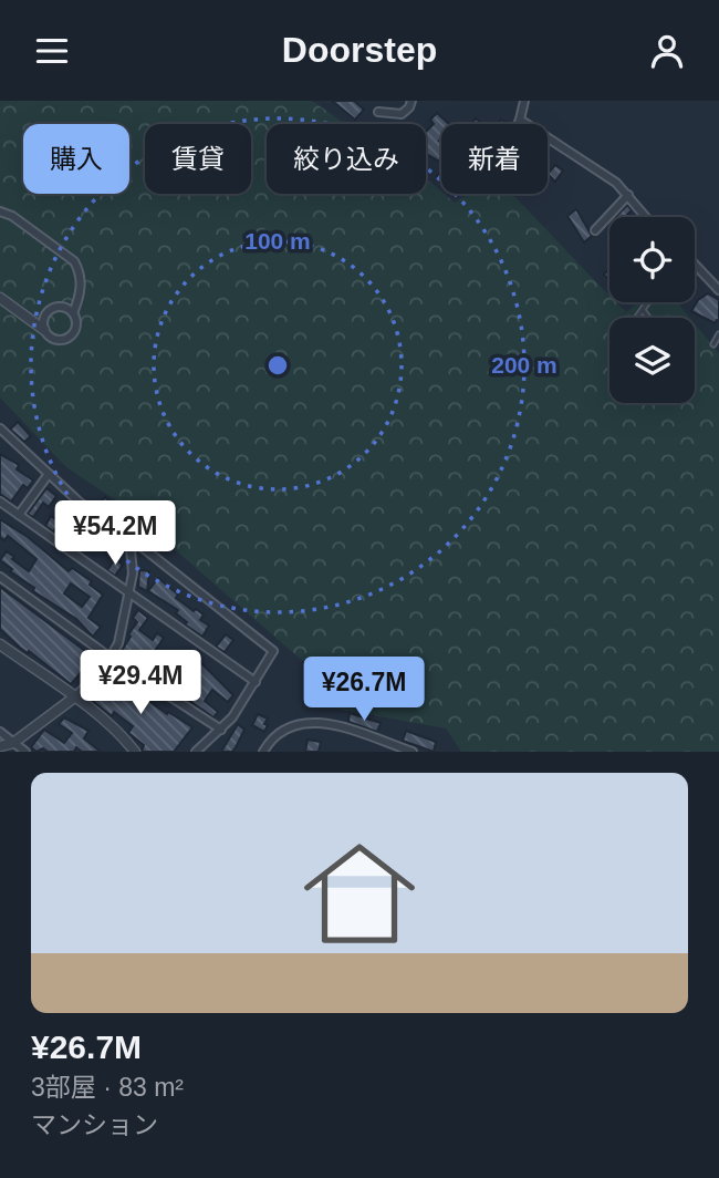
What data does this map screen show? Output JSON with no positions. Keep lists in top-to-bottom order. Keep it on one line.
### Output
{"page":{"header":"Doorstep","chip":["購入","賃貸","絞り込み","新着"],"price":["¥54.2M","¥29.4M","¥26.7M"],"list":[{"name":"¥26.7M","note":"3部屋 · 83 m² · マンション"}]},"rings":["100 m","200 m"]}
